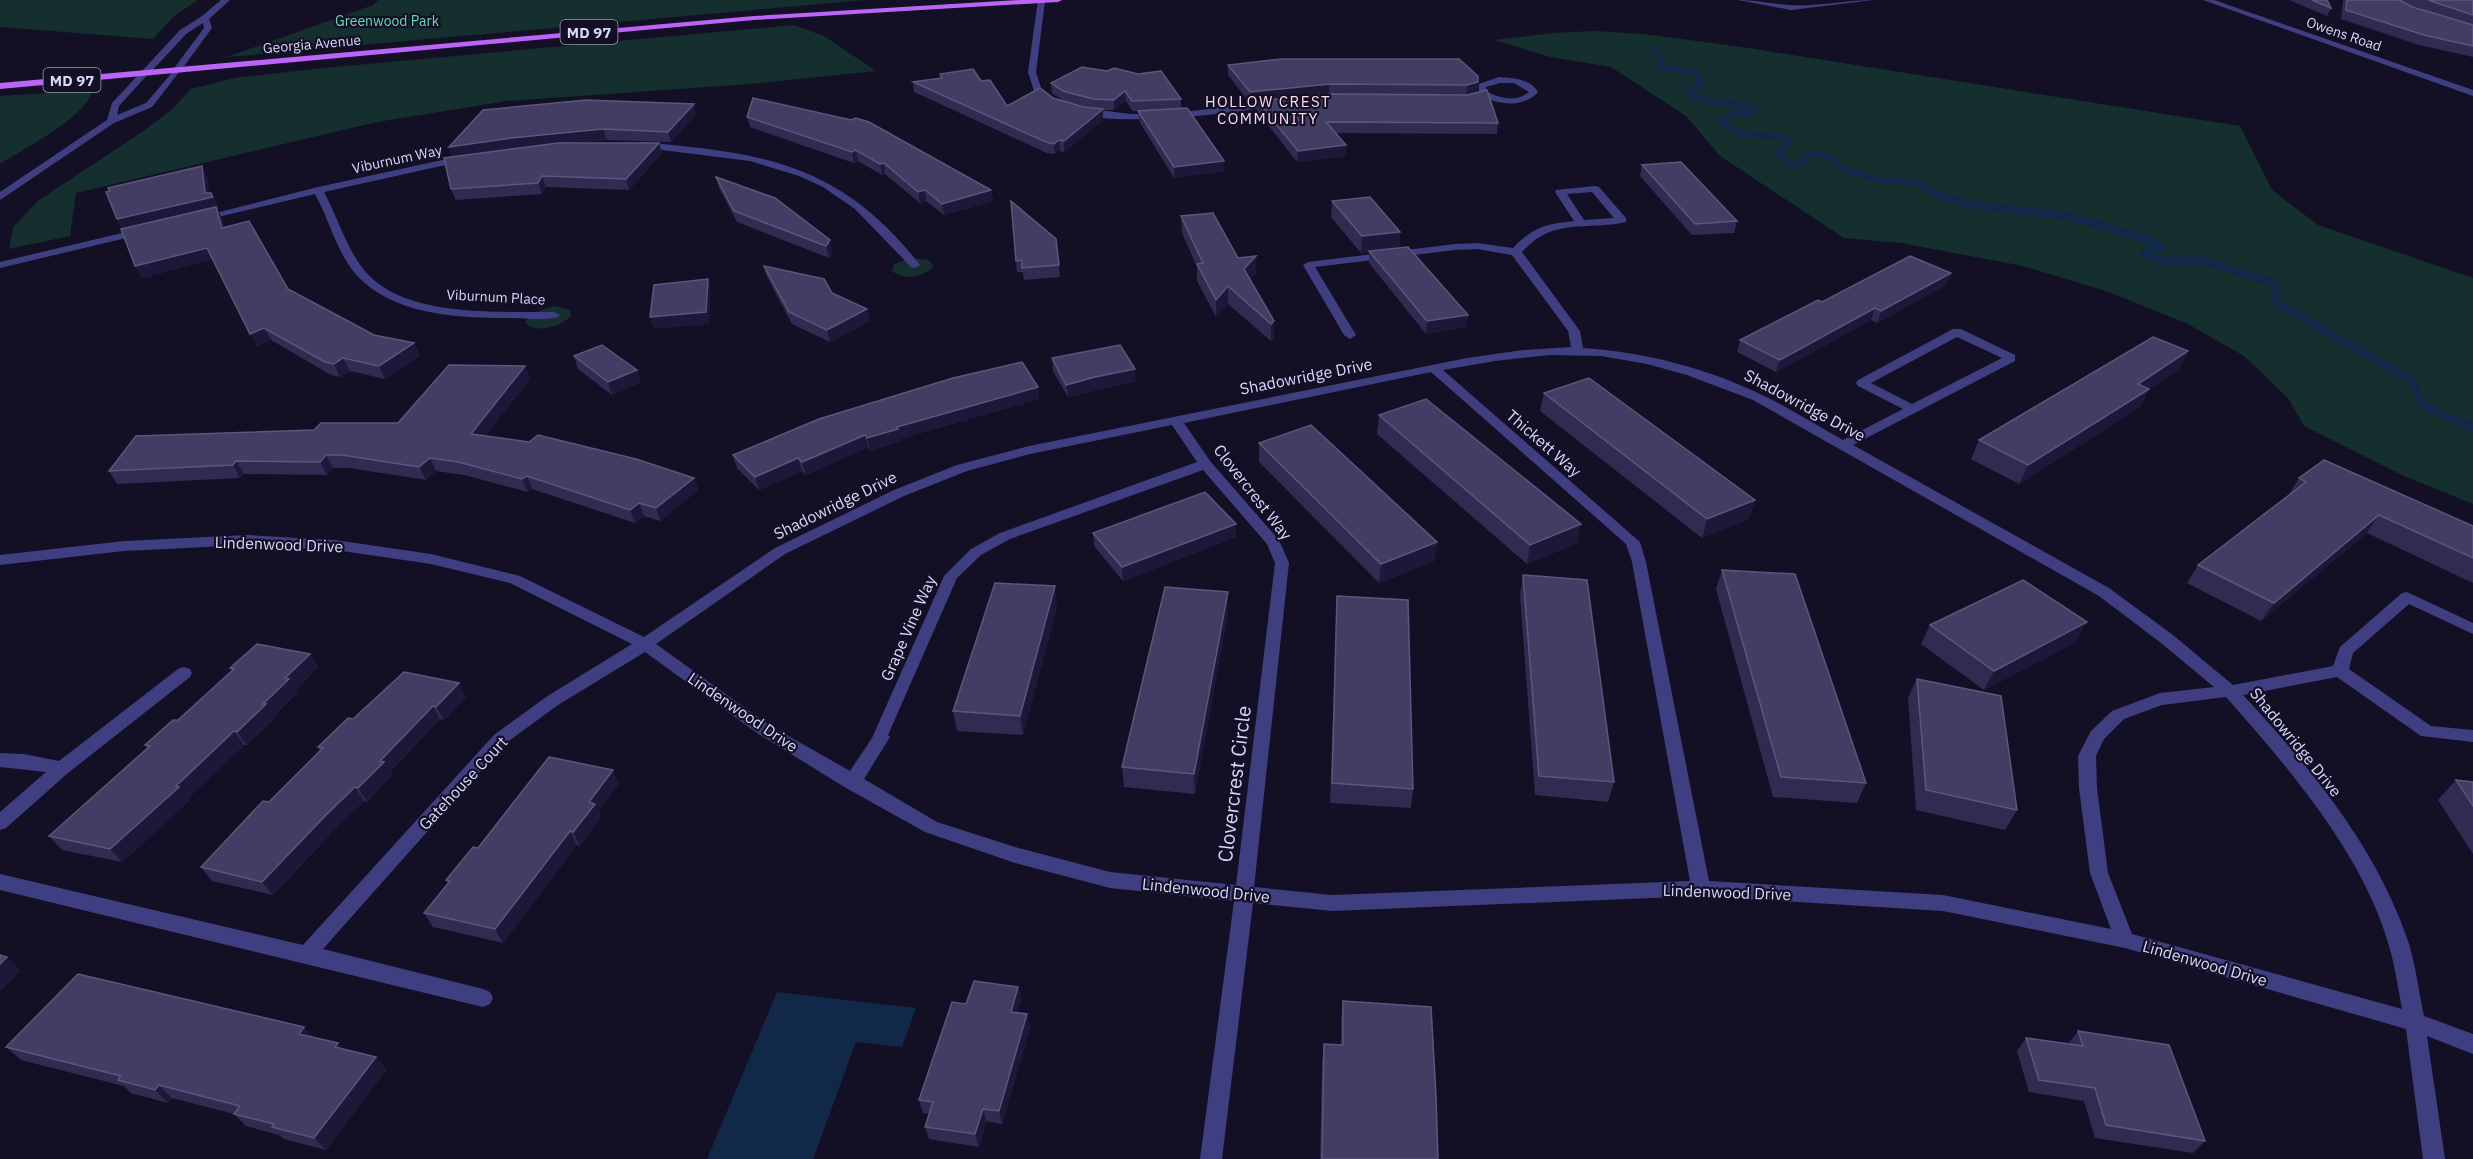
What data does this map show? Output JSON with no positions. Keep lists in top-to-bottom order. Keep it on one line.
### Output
{"streets":{"main road":["MD 97","Georgia Avenue"],"street":["Owens Road","Viburnum Way","Viburnum Place","Shadowridge Drive","Thickett Way","Clovercrest Way","Lindenwood Drive","Grape Vine Way","Gatehouse Court","Clovercrest Circle"]},"crossings":[["Viburnum Way","Viburnum Place"],["Shadowridge Drive","Thickett Way"],["Shadowridge Drive","Clovercrest Way"],["Shadowridge Drive","Lindenwood Drive"],["Shadowridge Drive","Gatehouse Court"],["Thickett Way","Lindenwood Drive"],["Clovercrest Way","Grape Vine Way"],["Clovercrest Way","Clovercrest Circle"],["Lindenwood Drive","Grape Vine Way"],["Lindenwood Drive","Gatehouse Court"],["Lindenwood Drive","Clovercrest Circle"]],"districts":["HOLLOW CREST COMMUNITY"],"parks":["Greenwood Park"]}
